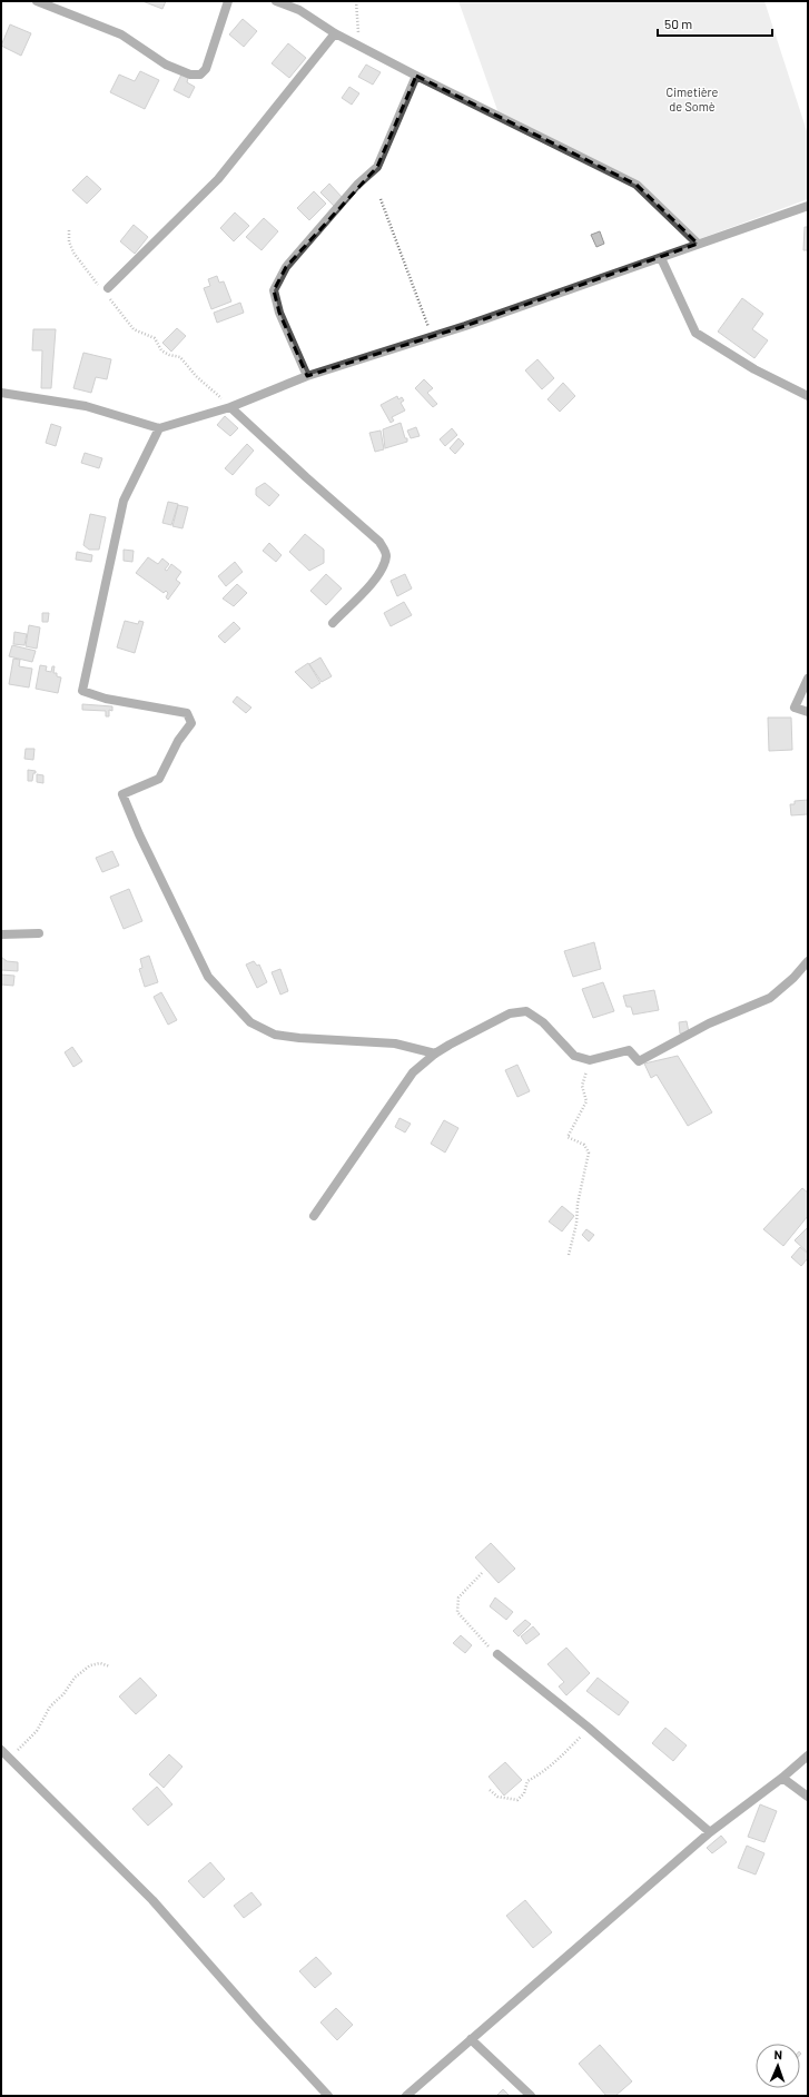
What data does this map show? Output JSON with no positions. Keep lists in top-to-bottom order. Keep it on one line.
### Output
{"parks":["Cimetière de Somè"],"scale_bar":"50 m","north":"top"}
